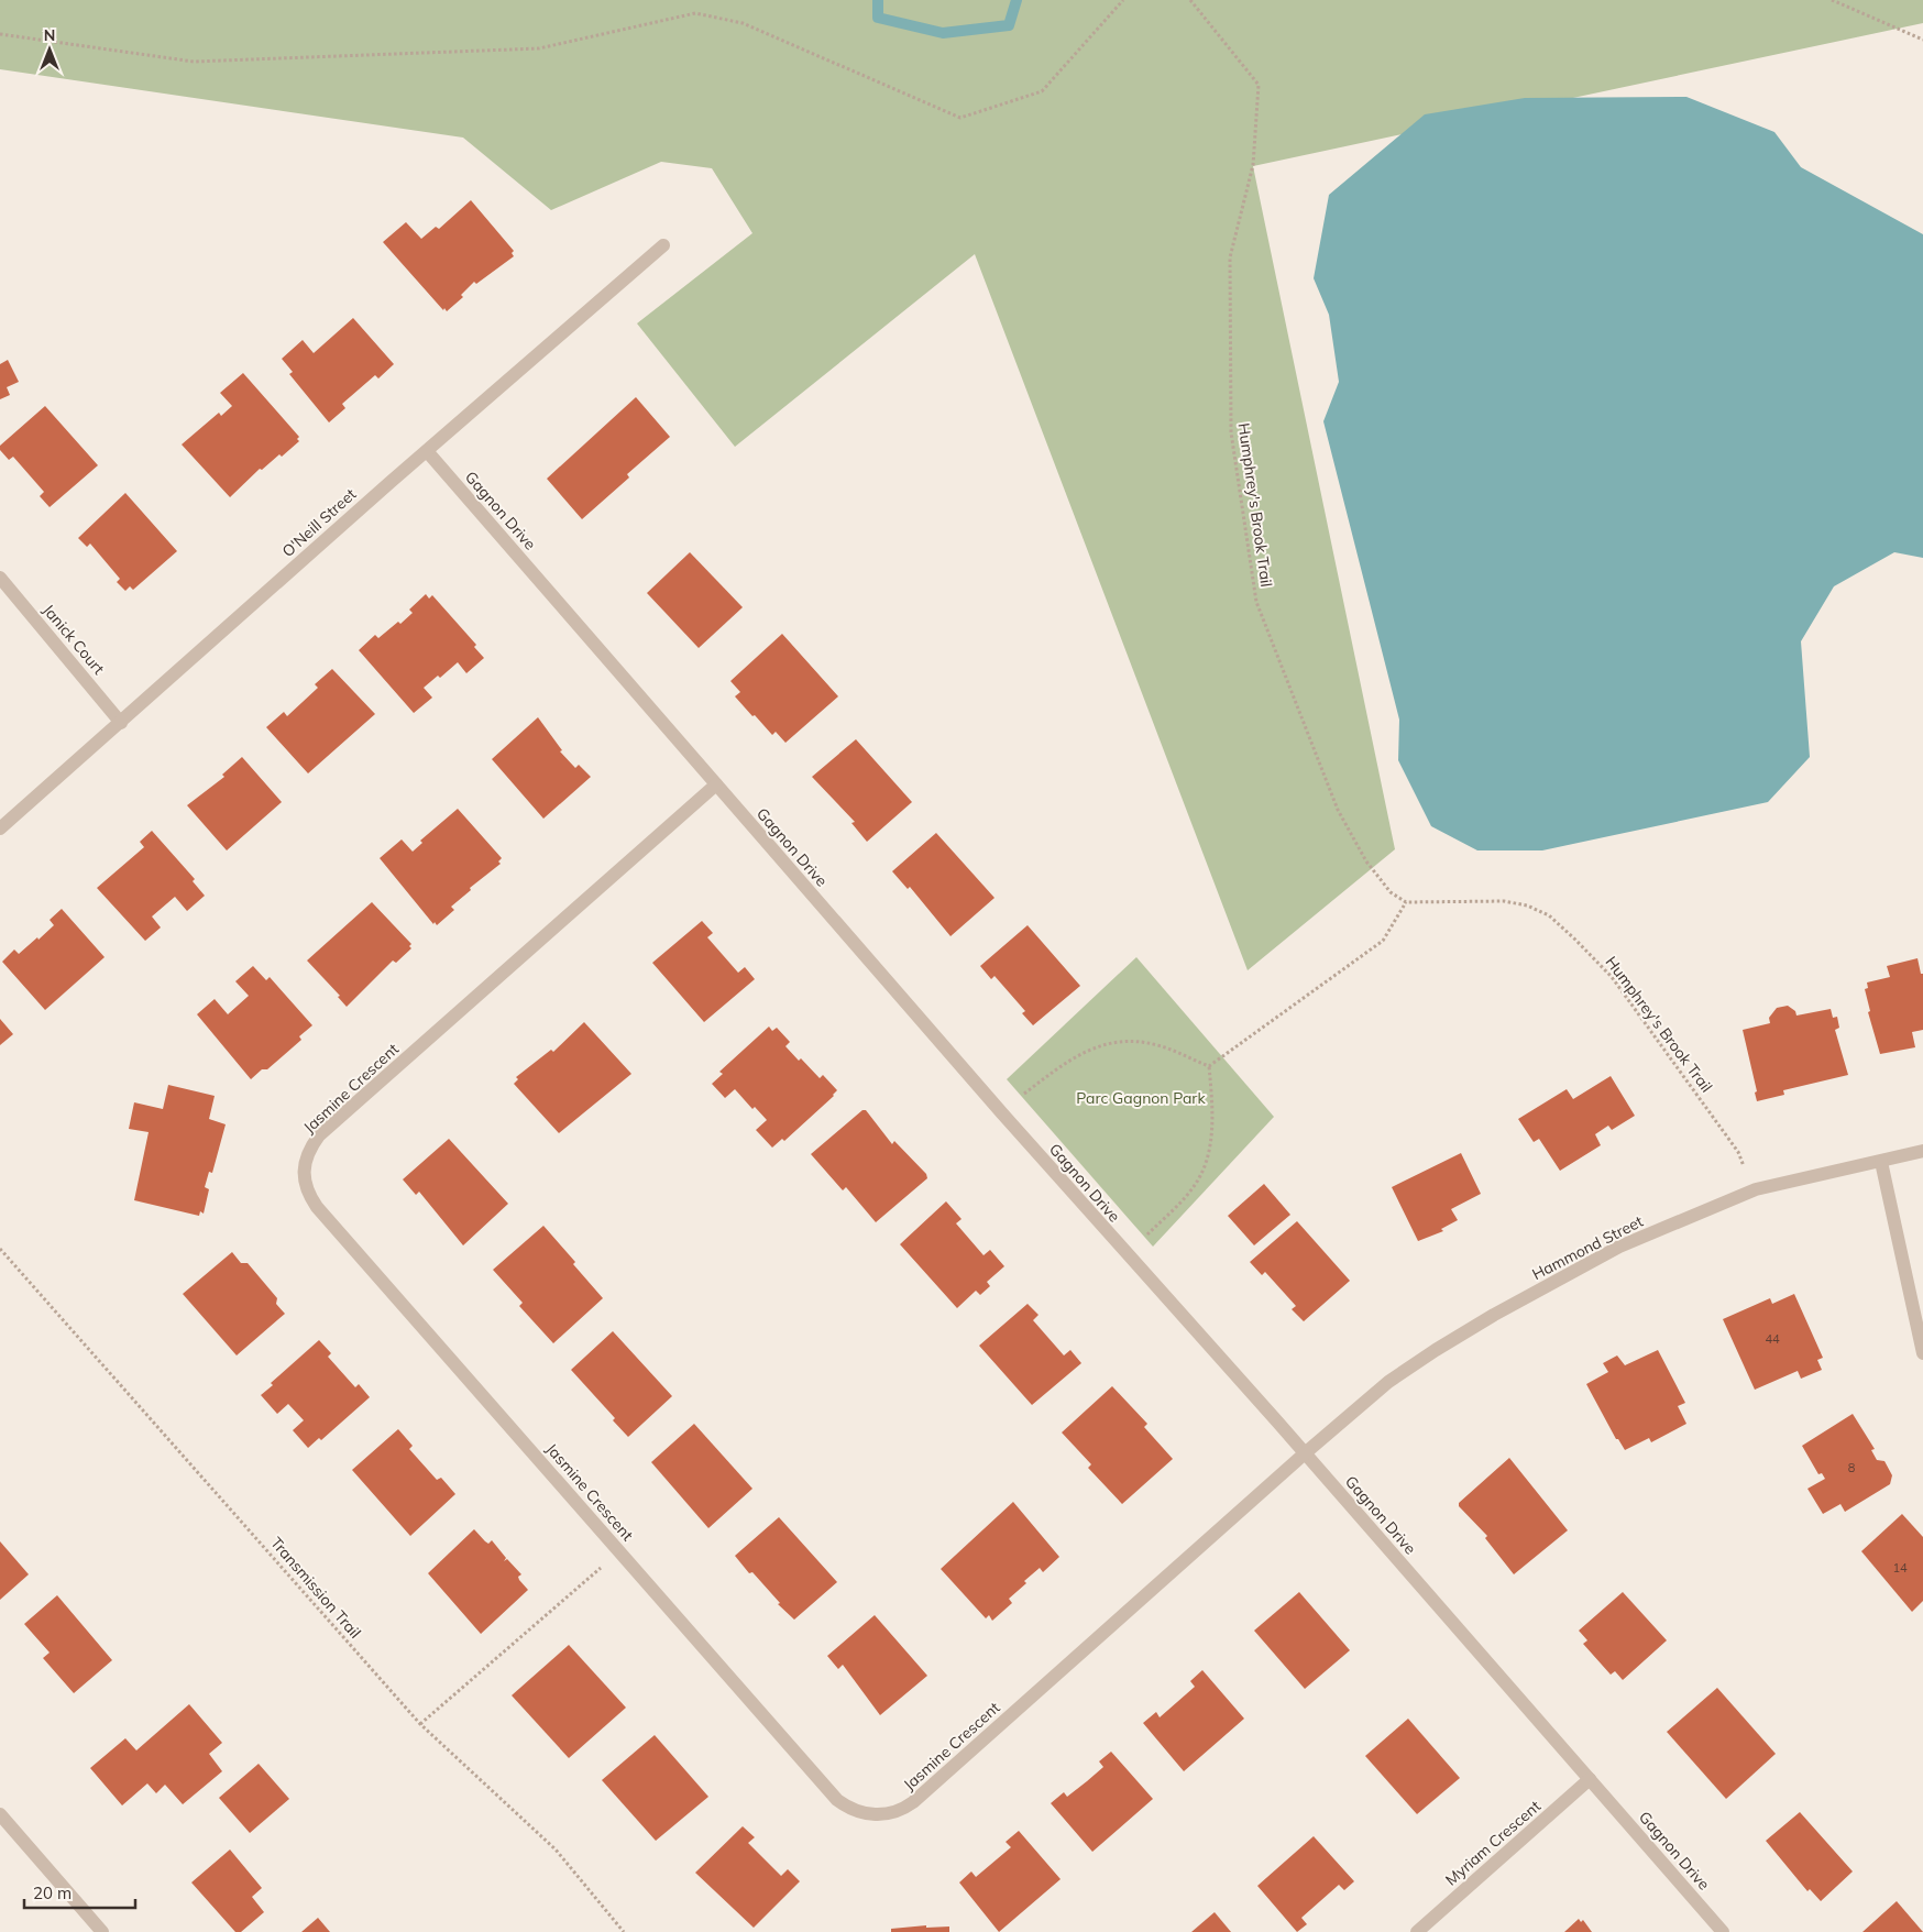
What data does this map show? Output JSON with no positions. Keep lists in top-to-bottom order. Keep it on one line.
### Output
{"streets":{"street":["Gagnon Drive","O'Neill Street","Janick Court","Jasmine Crescent","Hammond Street","Myriam Crescent"],"path":["Humphrey's Brook Trail","Transmission Trail"]},"crossings":[["Gagnon Drive","O'Neill Street"],["Gagnon Drive","Jasmine Crescent"],["Gagnon Drive","Hammond Street"],["Gagnon Drive","Myriam Crescent"],["O'Neill Street","Janick Court"],["Jasmine Crescent","Hammond Street"]],"parks":["Parc Gagnon Park"],"house_numbers":["44","8","14"],"scale_bar":"20 m","north":"top"}
